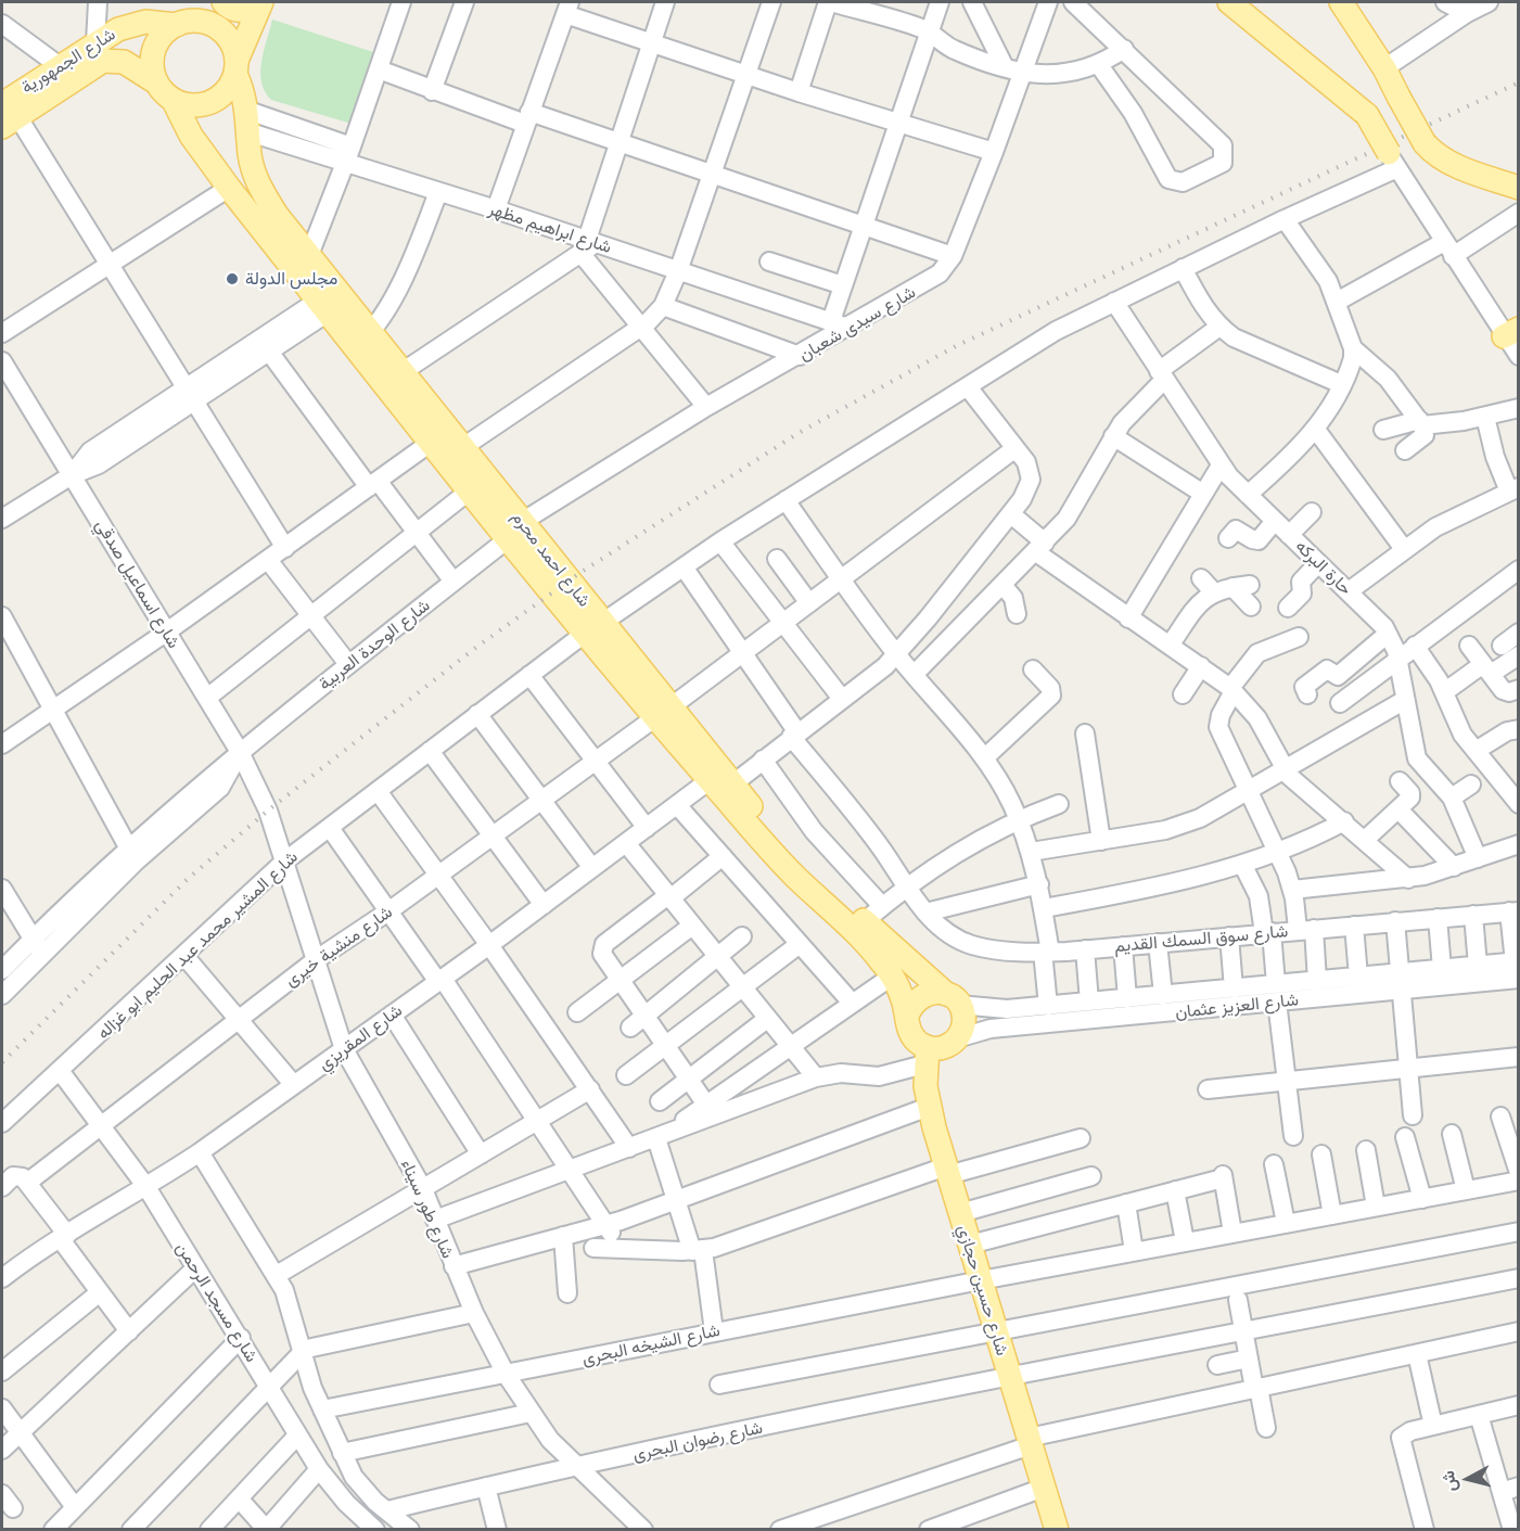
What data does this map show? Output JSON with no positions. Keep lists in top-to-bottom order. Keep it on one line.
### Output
{"streets":{"main road":["شارع الجمهورية","شارع احمد محرم","شارع حسين حجازي"],"street":["شارع ابراهيم مظهر","شارع سيدى شعبان","حارة البركه","شارع اسماعيل صدقي","شارع الوحدة العربية","شارع سوق السمك القديم","شارع المشير محمد عبد الحليم ابو غزاله","شارع منشية خيرى","شارع العزيز عثمان","شارع المقريزي","شارع طور سيناء","شارع مسجد الرحمن","شارع الشيخه البحرى","شارع رضوان البحرى"]},"crossings":[["شارع الجمهورية","شارع احمد محرم"],["شارع ابراهيم مظهر","شارع سيدى شعبان"],["شارع ابراهيم مظهر","شارع احمد محرم"],["شارع سيدى شعبان","شارع احمد محرم"],["شارع سيدى شعبان","شارع الوحدة العربية"],["شارع احمد محرم","شارع الوحدة العربية"],["شارع احمد محرم","شارع المشير محمد عبد الحليم ابو غزاله"],["شارع احمد محرم","شارع منشية خيرى"],["شارع احمد محرم","شارع العزيز عثمان"],["شارع احمد محرم","شارع المقريزي"],["شارع احمد محرم","شارع حسين حجازي"],["حارة البركه","شارع المشير محمد عبد الحليم ابو غزاله"],["شارع اسماعيل صدقي","شارع الوحدة العربية"],["شارع اسماعيل صدقي","شارع طور سيناء"],["شارع سوق السمك القديم","شارع المشير محمد عبد الحليم ابو غزاله"],["شارع سوق السمك القديم","شارع منشية خيرى"],["شارع سوق السمك القديم","شارع المقريزي"],["شارع المشير محمد عبد الحليم ابو غزاله","شارع طور سيناء"],["شارع المشير محمد عبد الحليم ابو غزاله","شارع مسجد الرحمن"],["شارع منشية خيرى","شارع المقريزي"],["شارع منشية خيرى","شارع طور سيناء"],["شارع منشية خيرى","شارع مسجد الرحمن"],["شارع العزيز عثمان","شارع حسين حجازي"],["شارع المقريزي","شارع طور سيناء"],["شارع المقريزي","شارع مسجد الرحمن"],["شارع طور سيناء","شارع الشيخه البحرى"],["شارع طور سيناء","شارع رضوان البحرى"],["شارع حسين حجازي","شارع الشيخه البحرى"],["شارع حسين حجازي","شارع رضوان البحرى"]],"places":["مجلس الدولة"],"north":"left"}
